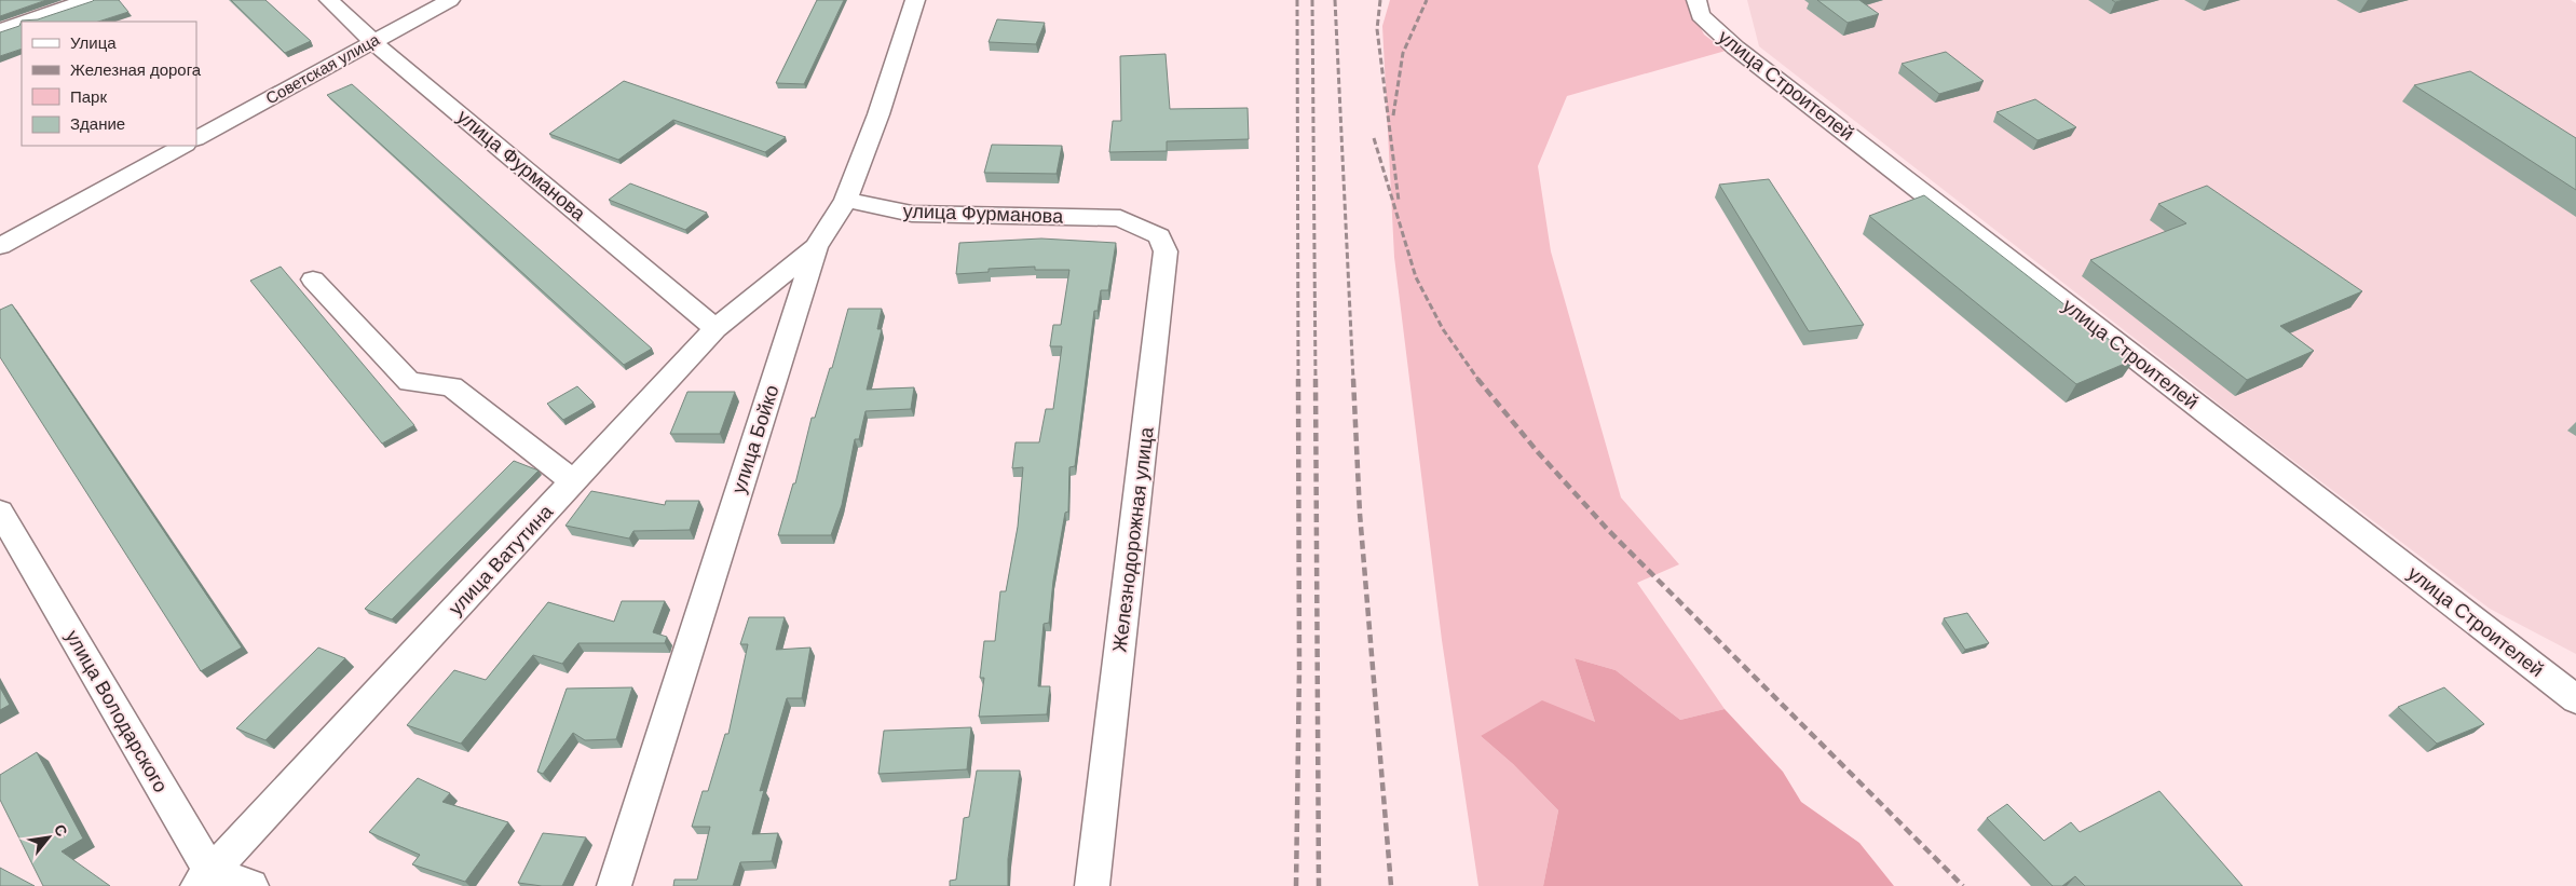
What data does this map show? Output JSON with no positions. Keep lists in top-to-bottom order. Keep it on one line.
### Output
{"streets":{"street":["Советская улица","улица Строителей","улица Фурманова","улица Бойко","Железнодорожная улица","улица Ватутина","улица Володарского"]},"crossings":[["Советская улица","улица Фурманова"],["улица Фурманова","улица Бойко"],["улица Фурманова","Железнодорожная улица"],["улица Фурманова","улица Ватутина"],["улица Бойко","улица Ватутина"],["улица Ватутина","улица Володарского"]],"legend":["Улица","Железная дорога","Парк","Здание"],"north":"top right"}
